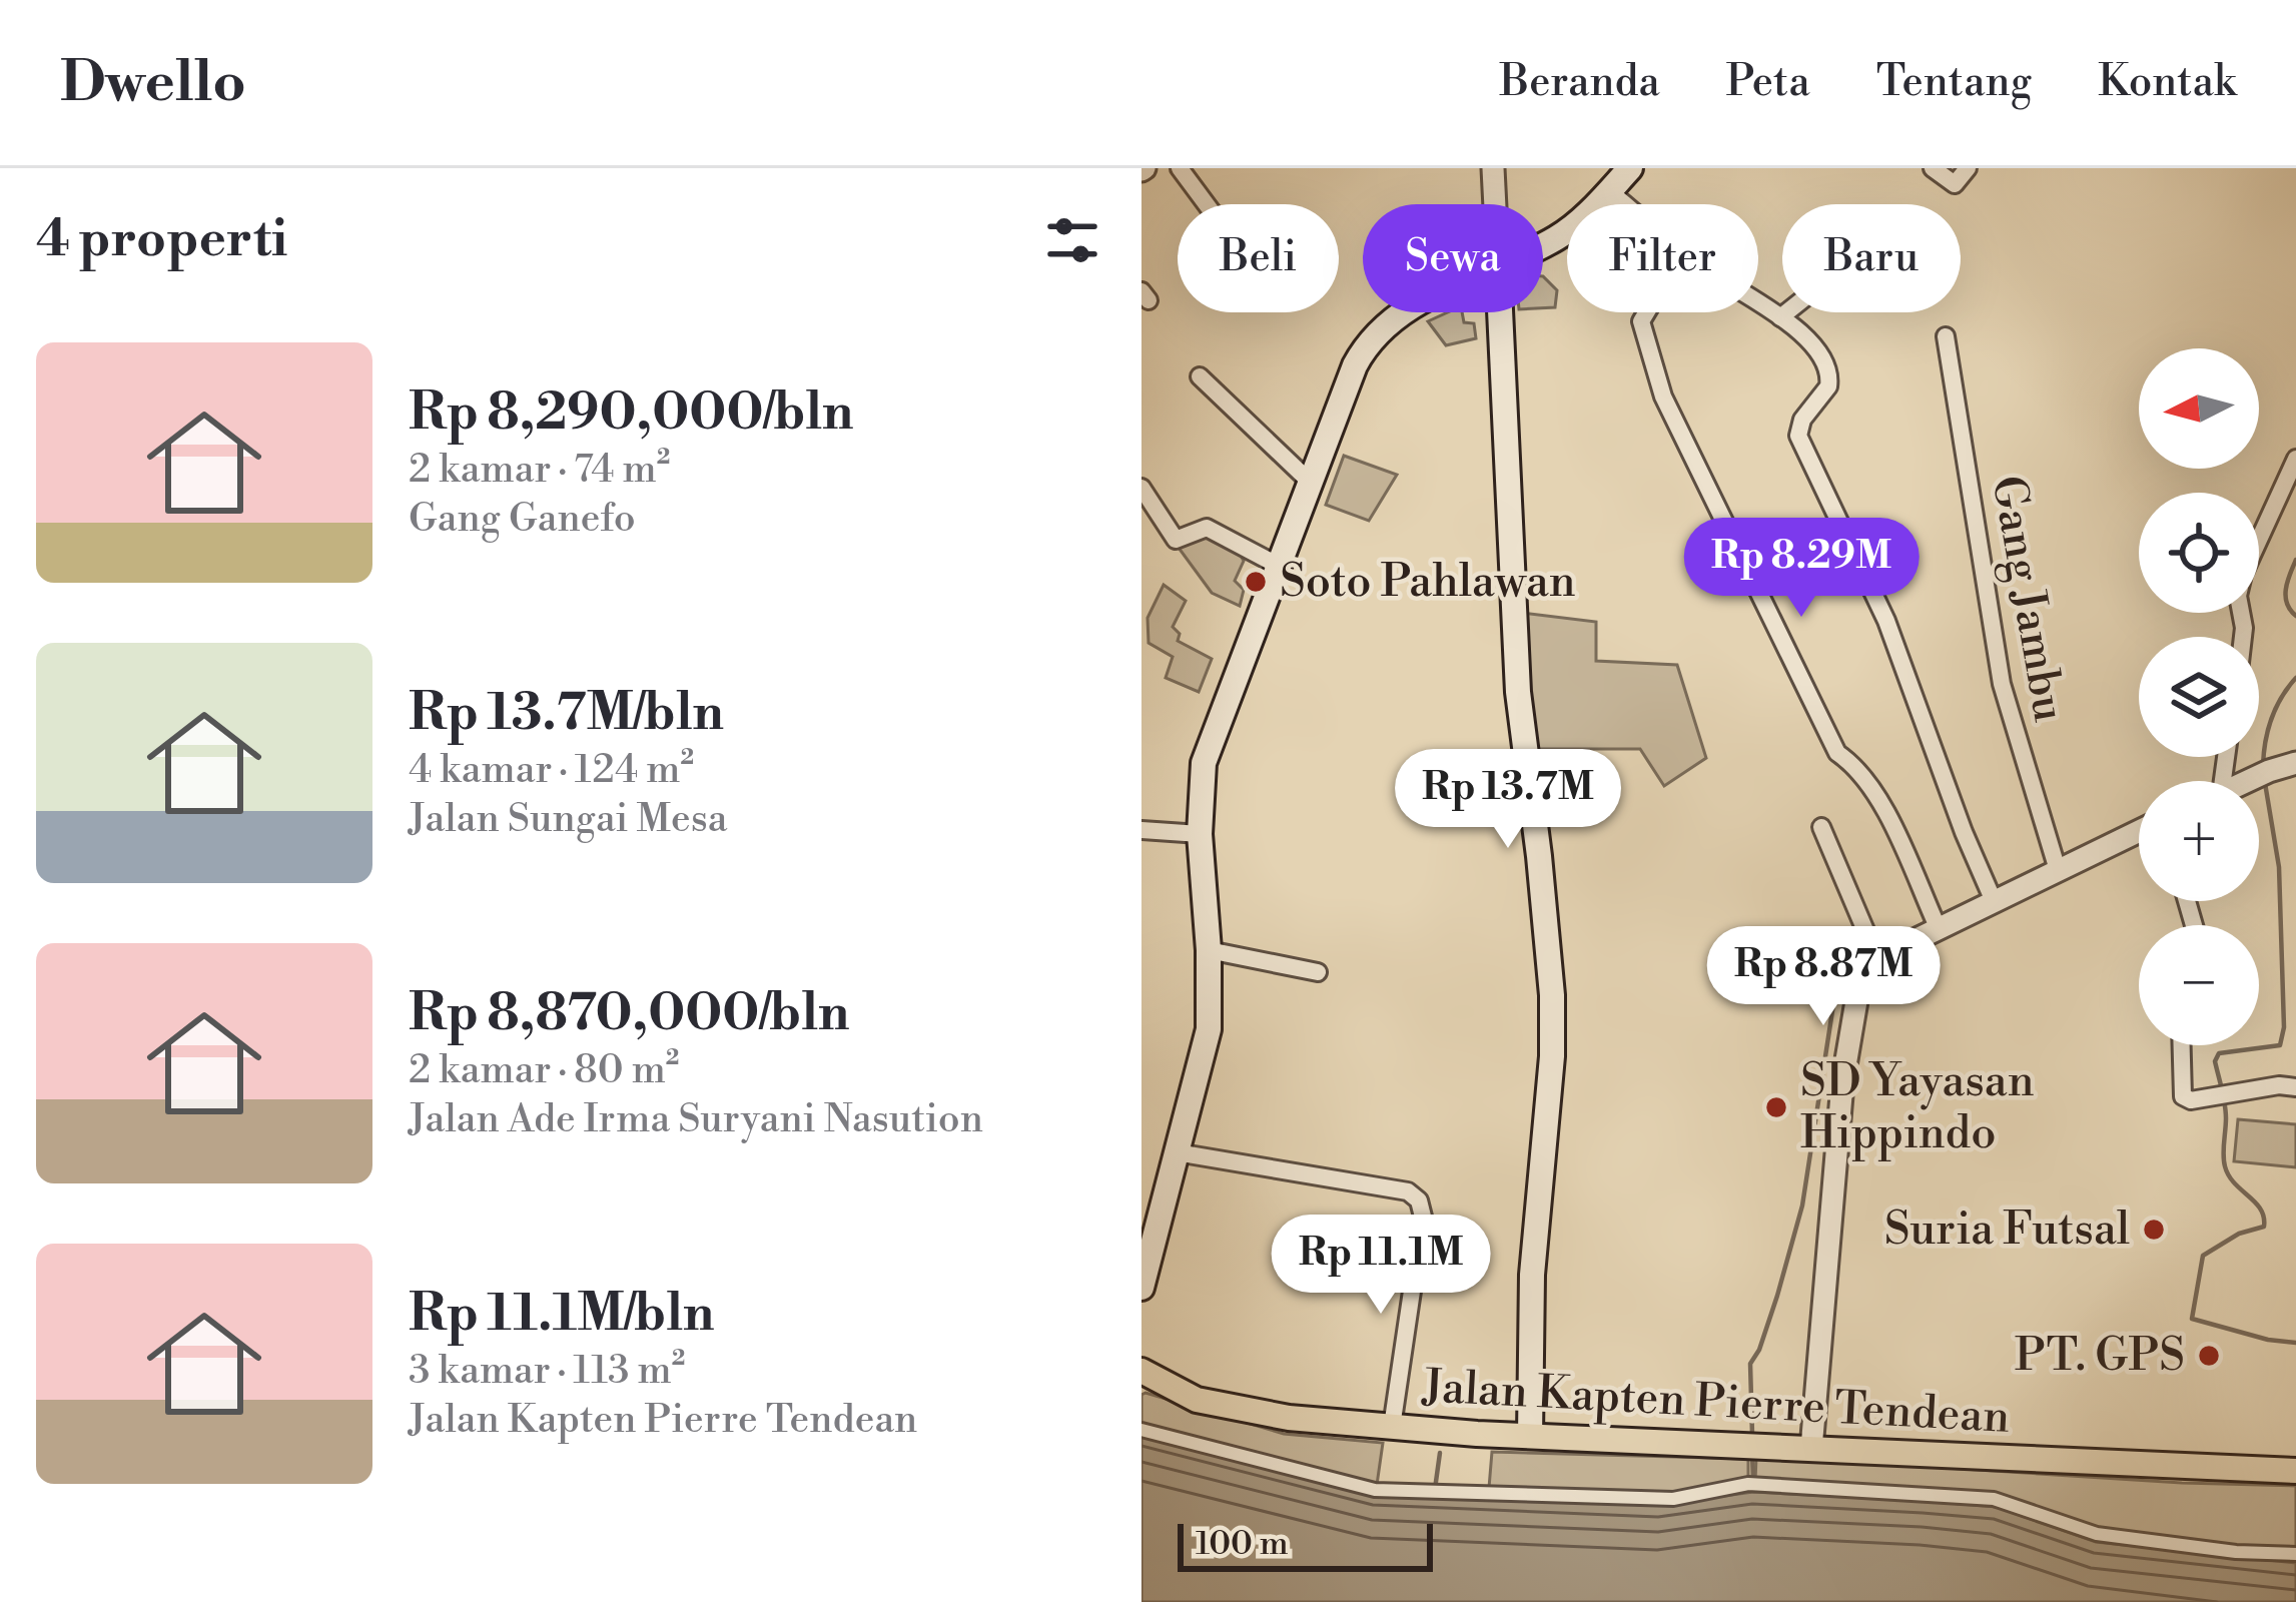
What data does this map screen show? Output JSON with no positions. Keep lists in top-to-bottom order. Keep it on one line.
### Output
{"streets":{"main road":["Jalan Kapten Pierre Tendean"],"street":["Gang Jambu"]},"places":["Soto Pahlawan","SD Yayasan Hippindo","Suria Futsal","PT. GPS"],"scale_bar":"100 m","north":"left","page":{"header":"Dwello","nav":["Beranda","Peta","Tentang","Kontak"],"heading":"4 properti","chip":["Beli","Sewa","Filter","Baru"],"list":[{"name":"Rp 8,290,000/bln","note":"2 kamar · 74 m² · Gang Ganefo"},{"name":"Rp 13.7M/bln","note":"4 kamar · 124 m² · Jalan Sungai Mesa"},{"name":"Rp 8,870,000/bln","note":"2 kamar · 80 m² · Jalan Ade Irma Suryani Nasution"},{"name":"Rp 11.1M/bln","note":"3 kamar · 113 m² · Jalan Kapten Pierre Tendean"}],"map_buttons":["+","−"],"price":["Rp 8.29M","Rp 13.7M","Rp 8.87M","Rp 11.1M"],"scale":"100 m"}}
